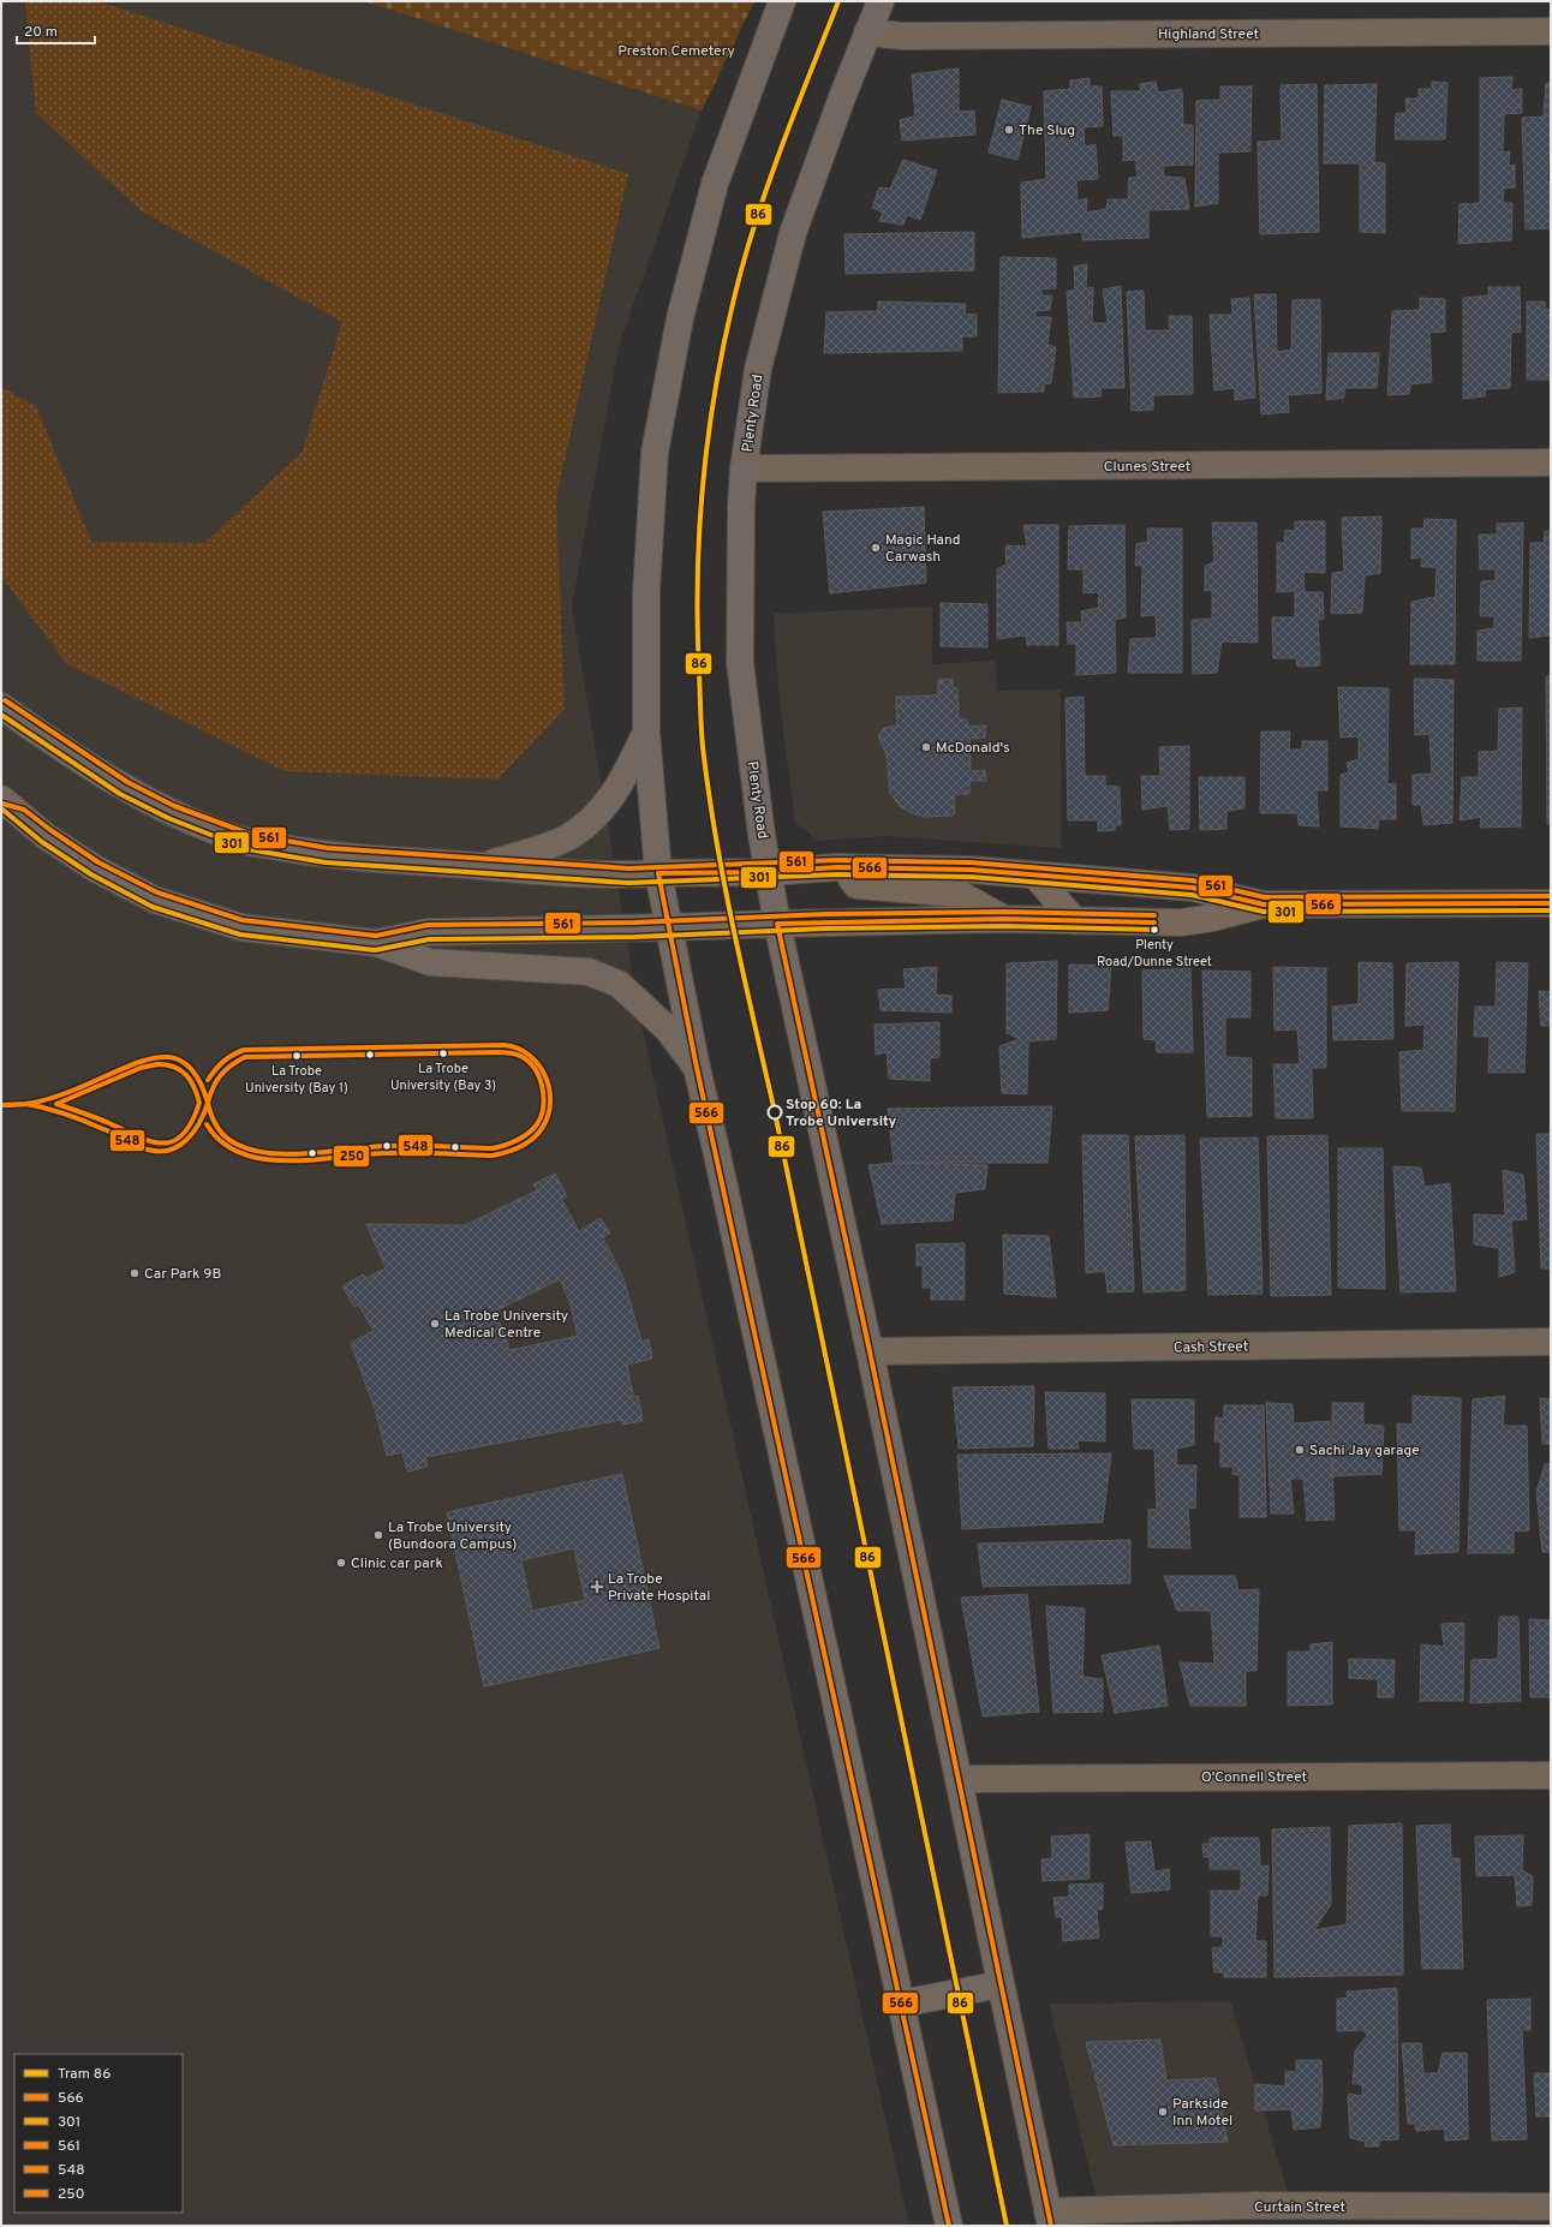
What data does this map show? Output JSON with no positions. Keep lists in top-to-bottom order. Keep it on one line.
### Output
{"streets":{"highway":["Plenty Road"],"street":["Highland Street","Clunes Street","Cash Street","O'Connell Street","Curtain Street"]},"crossings":[["Highland Street","Plenty Road"],["Plenty Road","Clunes Street"],["Plenty Road","Cash Street"],["Plenty Road","O'Connell Street"],["Plenty Road","Curtain Street"]],"parks":["Preston Cemetery"],"places":{"other":["The Slug","Magic Hand Carwash","McDonald's","Plenty Road/Dunne Street","La Trobe University (Bay 3)","La Trobe University (Bay 1)","Stop 60: La Trobe University","Car Park 9B","La Trobe University Medical Centre","Sachi Jay garage","La Trobe University (Bundoora Campus)","Clinic car park","Parkside Inn Motel"],"health":["La Trobe Private Hospital"]},"lines":["tram line 86","transit line 561","transit line 301","transit line 566","transit line 250","transit line 548"],"legend":["Tram 86","566","301","561","548","250"],"scale_bar":"20 m"}
